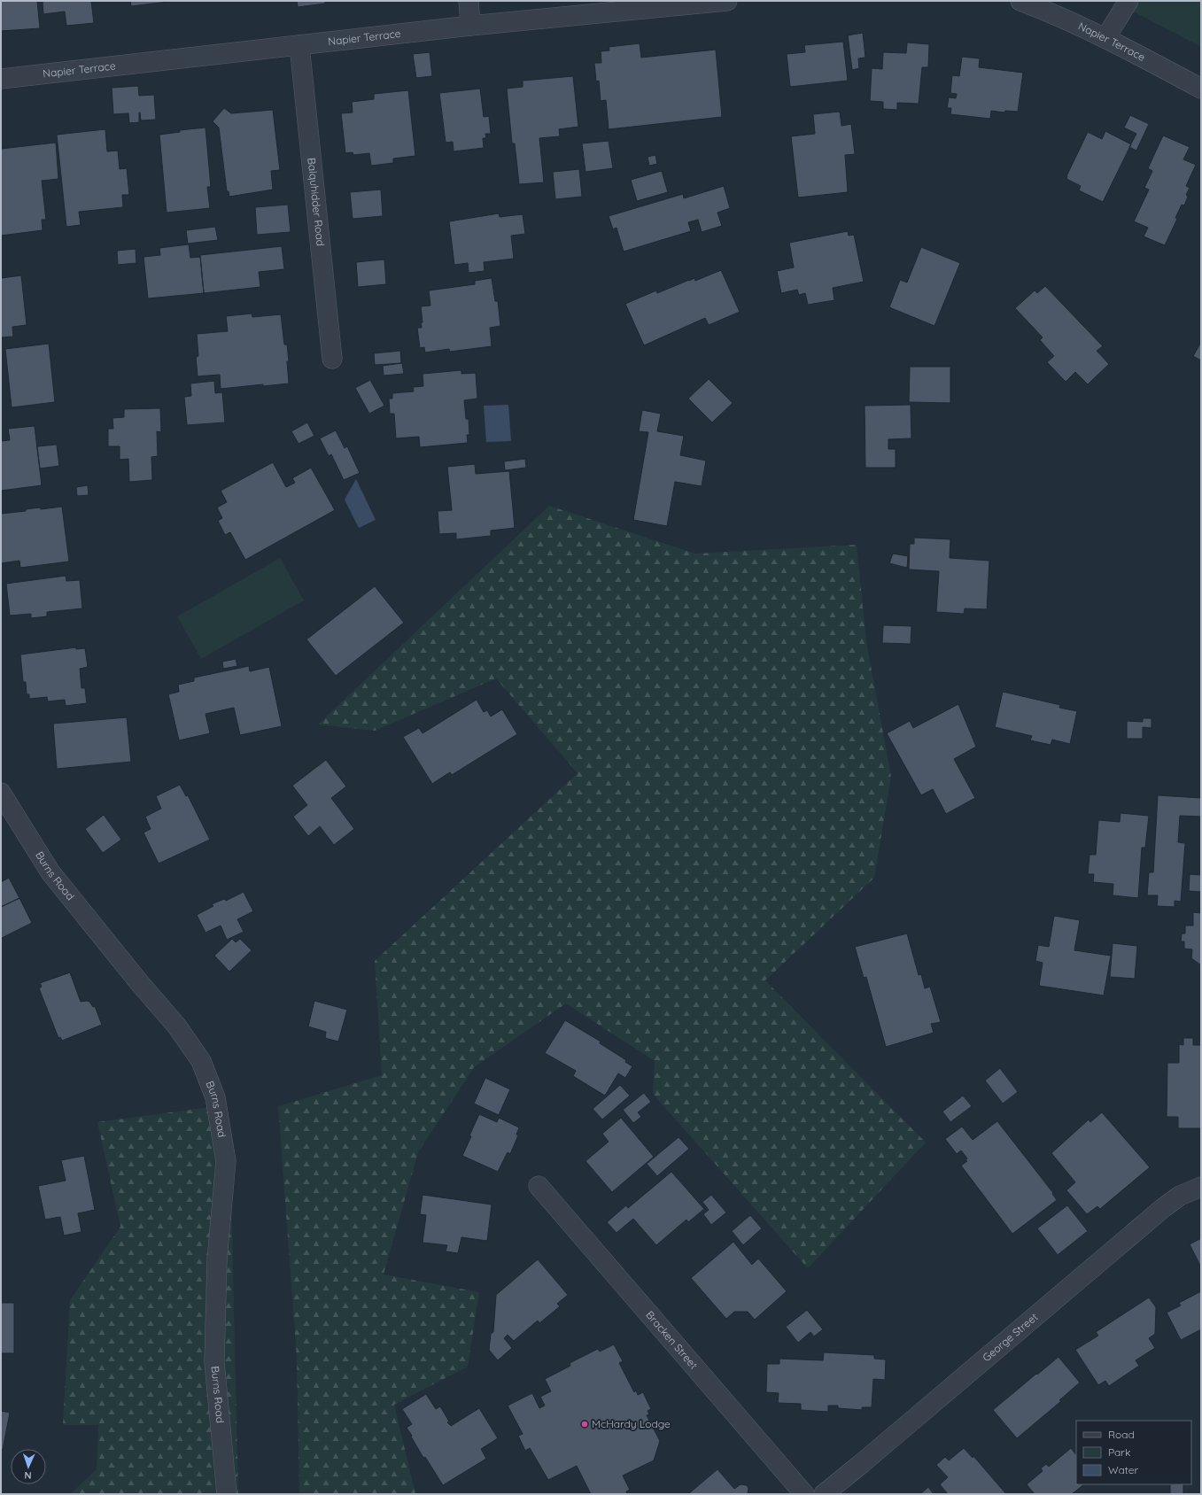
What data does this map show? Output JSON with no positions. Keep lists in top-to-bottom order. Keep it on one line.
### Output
{"streets":{"street":["Napier Terrace","Balquhidder Road","Burns Road","George Street","Bracken Street"]},"crossings":[["Napier Terrace","Balquhidder Road"]],"places":["McHardy Lodge"],"legend":["Road","Park","Water"],"north":"bottom"}
